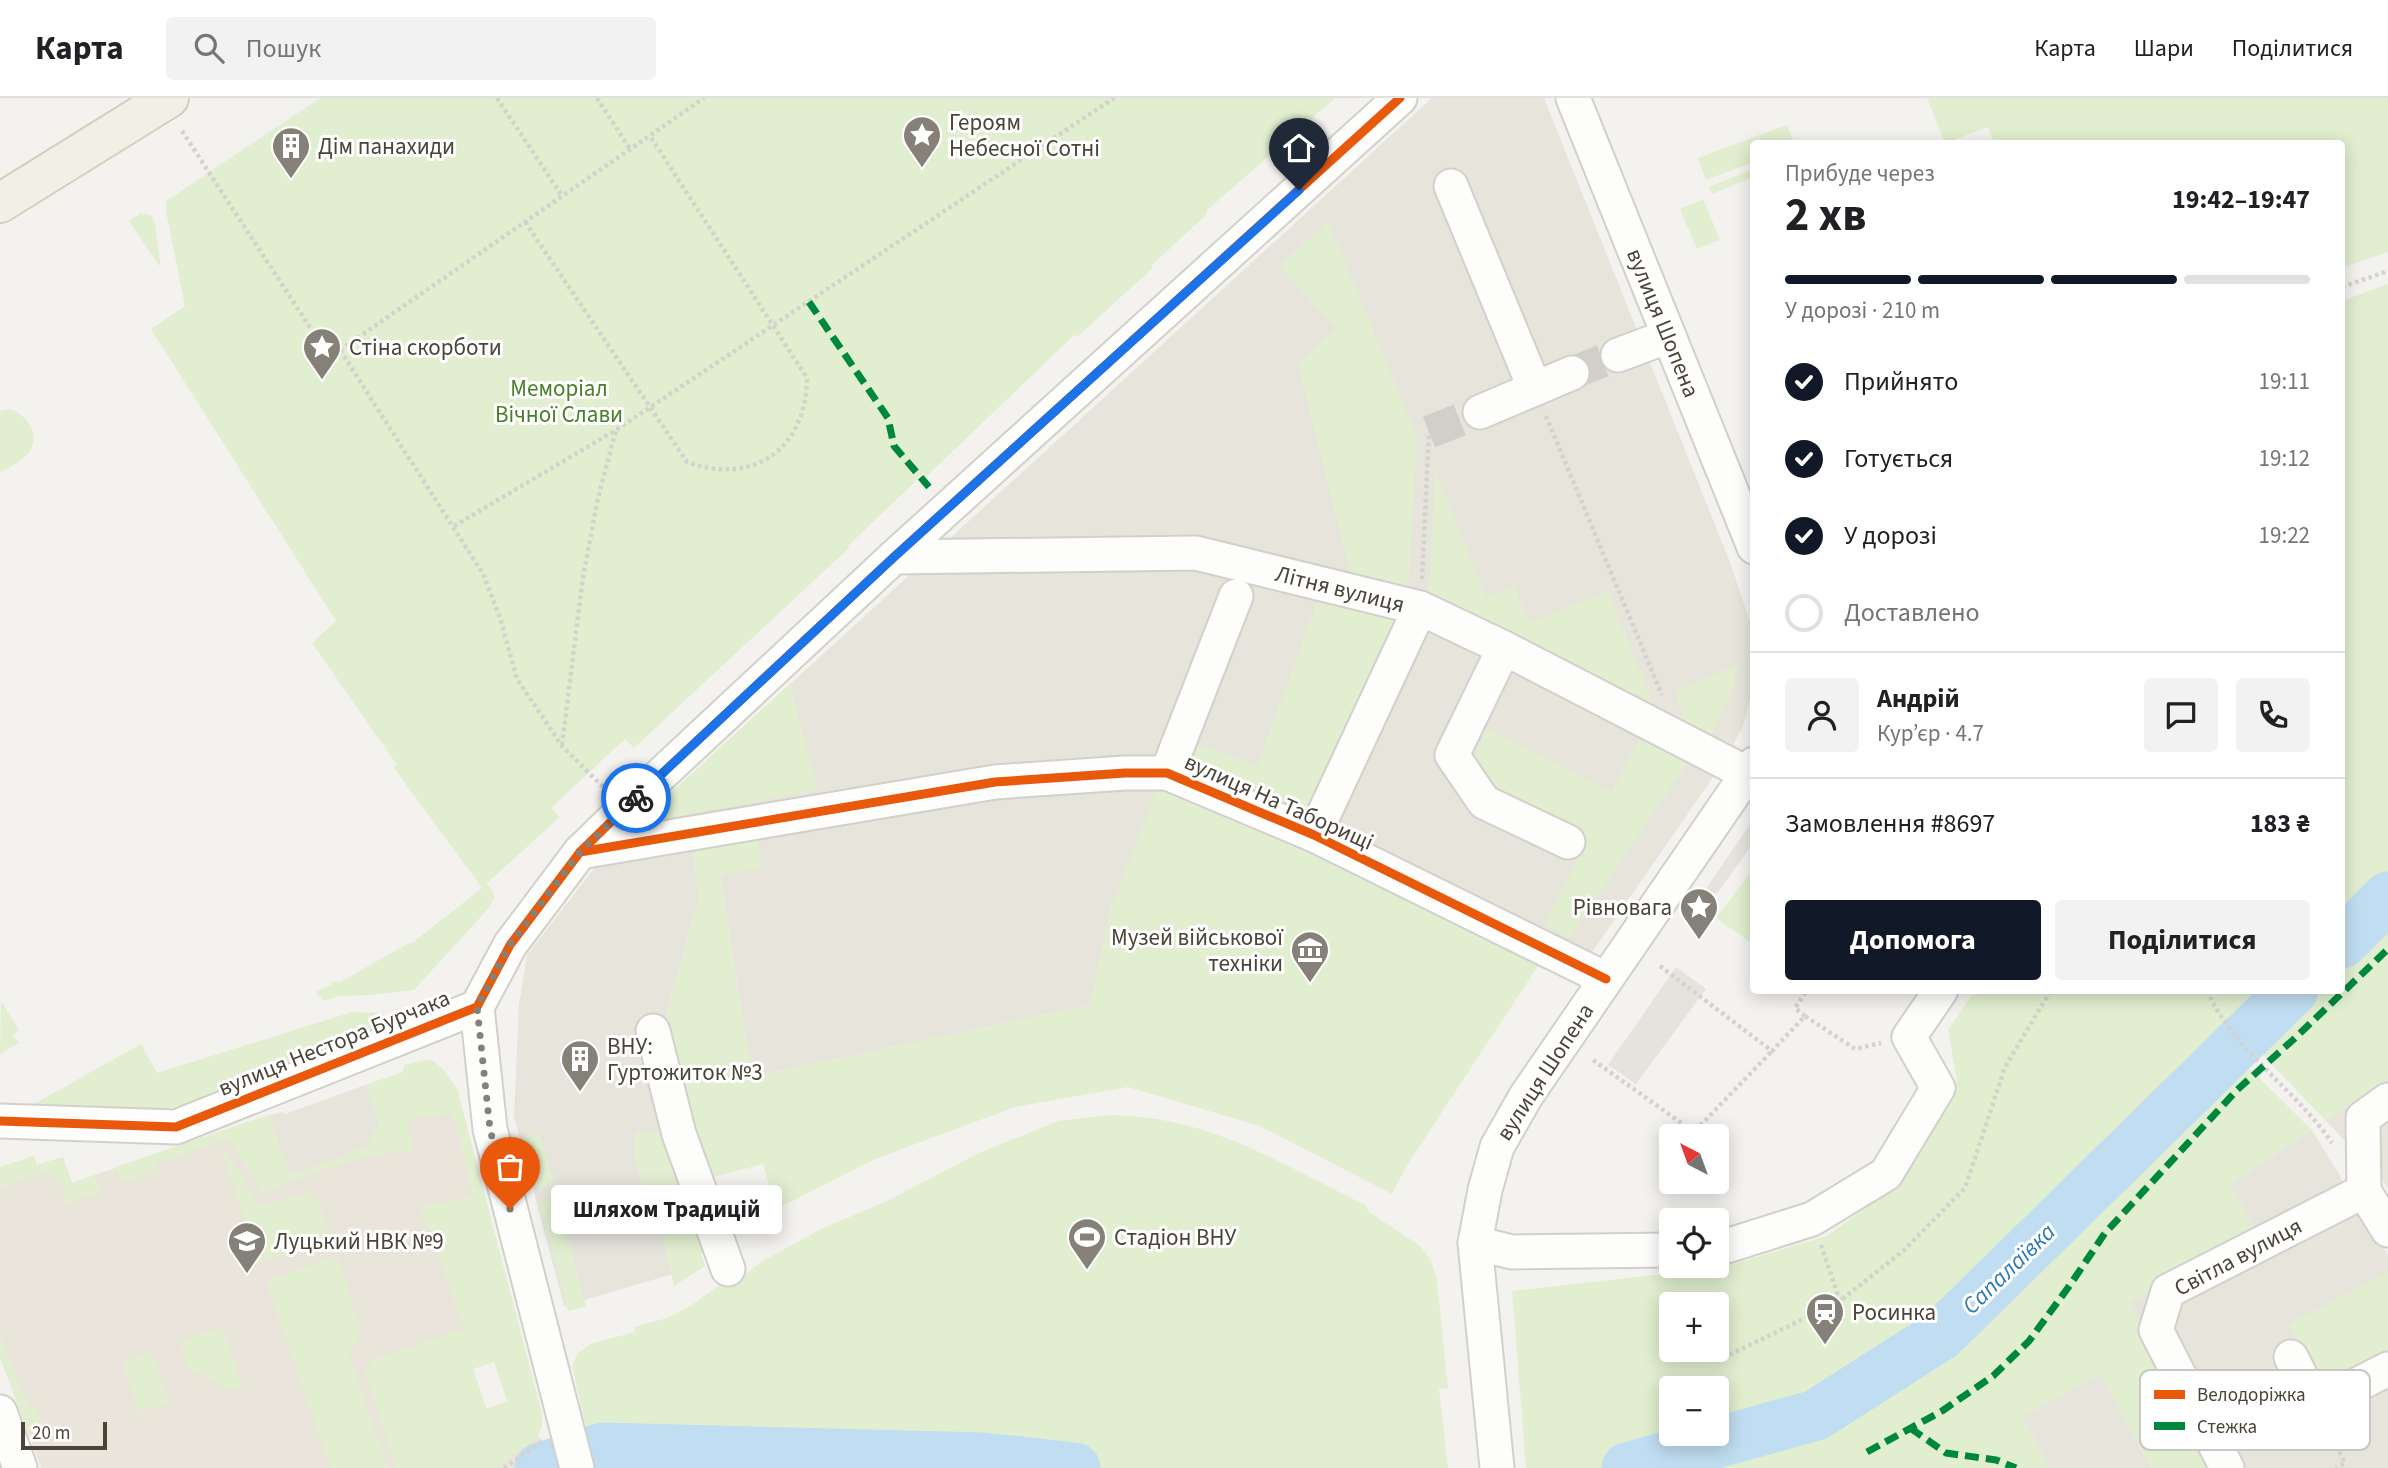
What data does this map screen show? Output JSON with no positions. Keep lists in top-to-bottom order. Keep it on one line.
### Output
{"streets":{"street":["вулиця Шопена","Літня вулиця","вулиця На Таборищі","вулиця Нестора Бурчака","Світла вулиця"]},"crossings":[["вулиця Шопена","вулиця На Таборищі"],["Літня вулиця","вулиця Нестора Бурчака"],["вулиця На Таборищі","вулиця Нестора Бурчака"]],"water":["Сапалаївка"],"parks":["Меморіал Вічної Слави"],"places":{"place":["Героям Небесної Сотні","Стіна скорботи","Рівновага"],"building":["Дім панахиди","ВНУ: Гуртожиток №3"],"museum":["Музей військової техніки"],"other":["Шляхом Традицій"],"sports":["Стадіон ВНУ"],"school or university":["Луцький НВК №9"],"station":["Росинка"]},"legend":["Велодоріжка","Стежка"],"scale_bar":"20 m","north":"top left","page":{"header":"Карта","search":"Пошук","nav":["Карта","Шари","Поділитися"],"heading":["2 хв","Прибуде через","19:42–19:47"],"panel":["Андрій","Кур’єр · 4.7","Замовлення #8697","183 ₴"],"bar":"У дорозі · 210 m","list":[["Прийнято","19:11"],["Готується","19:12"],["У дорозі","19:22"],"Доставлено"],"buttons":["Допомога","Поділитися"],"map_buttons":["+","−"],"bubble":"Шляхом Традицій","scale":"20 m"}}
